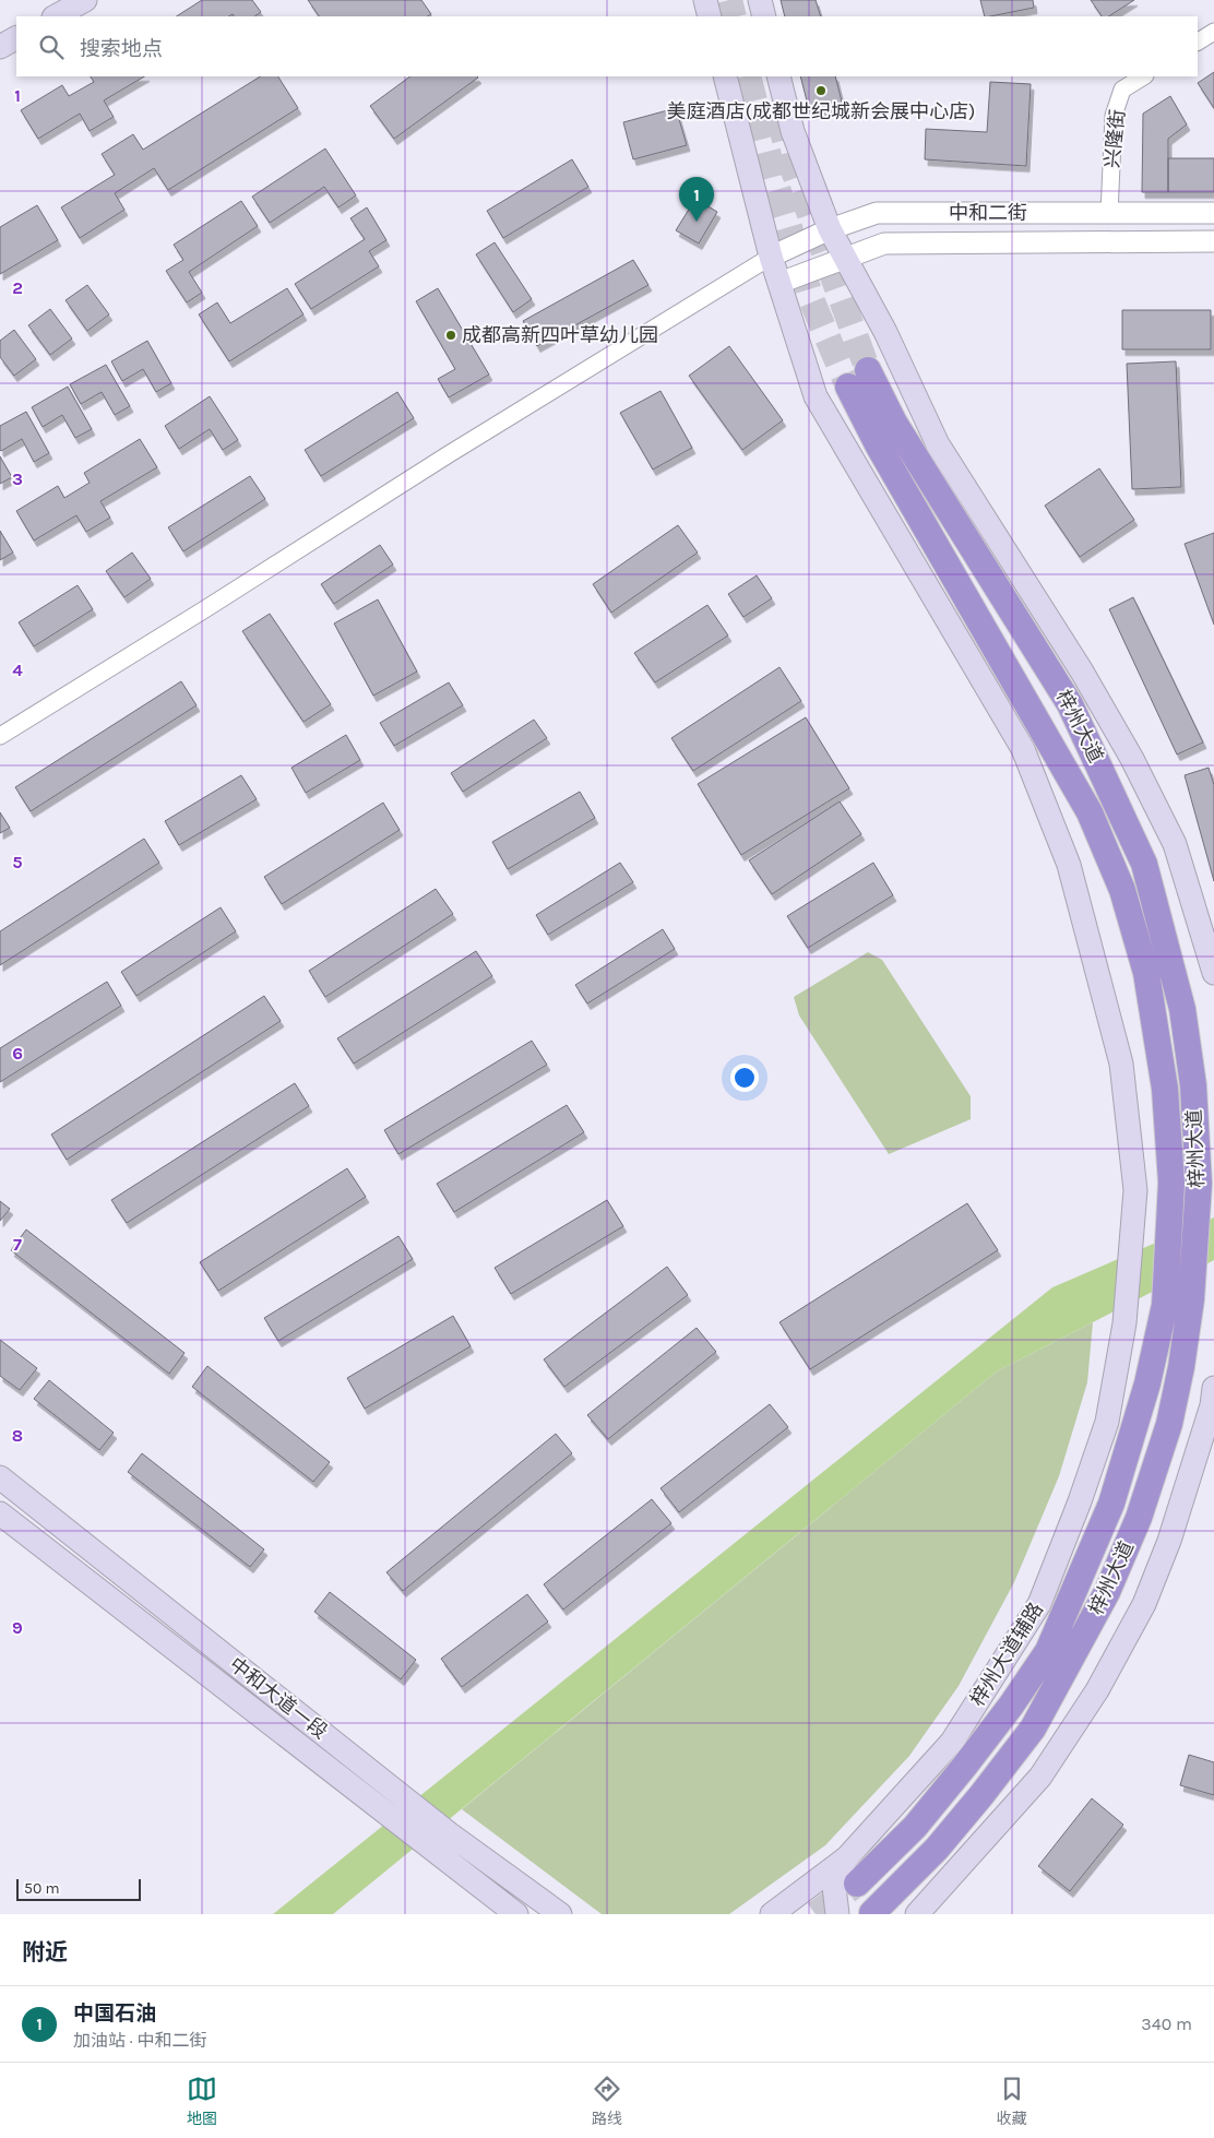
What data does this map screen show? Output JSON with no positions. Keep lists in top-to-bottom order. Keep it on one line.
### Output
{"streets":{"highway":["梓州大道"],"main road":["梓州大道辅路","中和大道一段"],"street":["兴隆街","中和二街"]},"crossings":[["兴隆街","中和二街"],["中和二街","梓州大道辅路"]],"places":["美庭酒店(成都世纪城新会展中心店)","成都高新四叶草幼儿园"],"scale_bar":"50 m","page":{"search":"搜索地点","pins":"1","scale":"50 m","heading":"附近","list":[{"mark":"1","name":"中国石油","note":"加油站 · 中和二街","value":"340 m"}],"nav":["地图","路线","收藏"]},"grid":{"rows":["1","2","3","4","5","6","7","8","9"]}}
